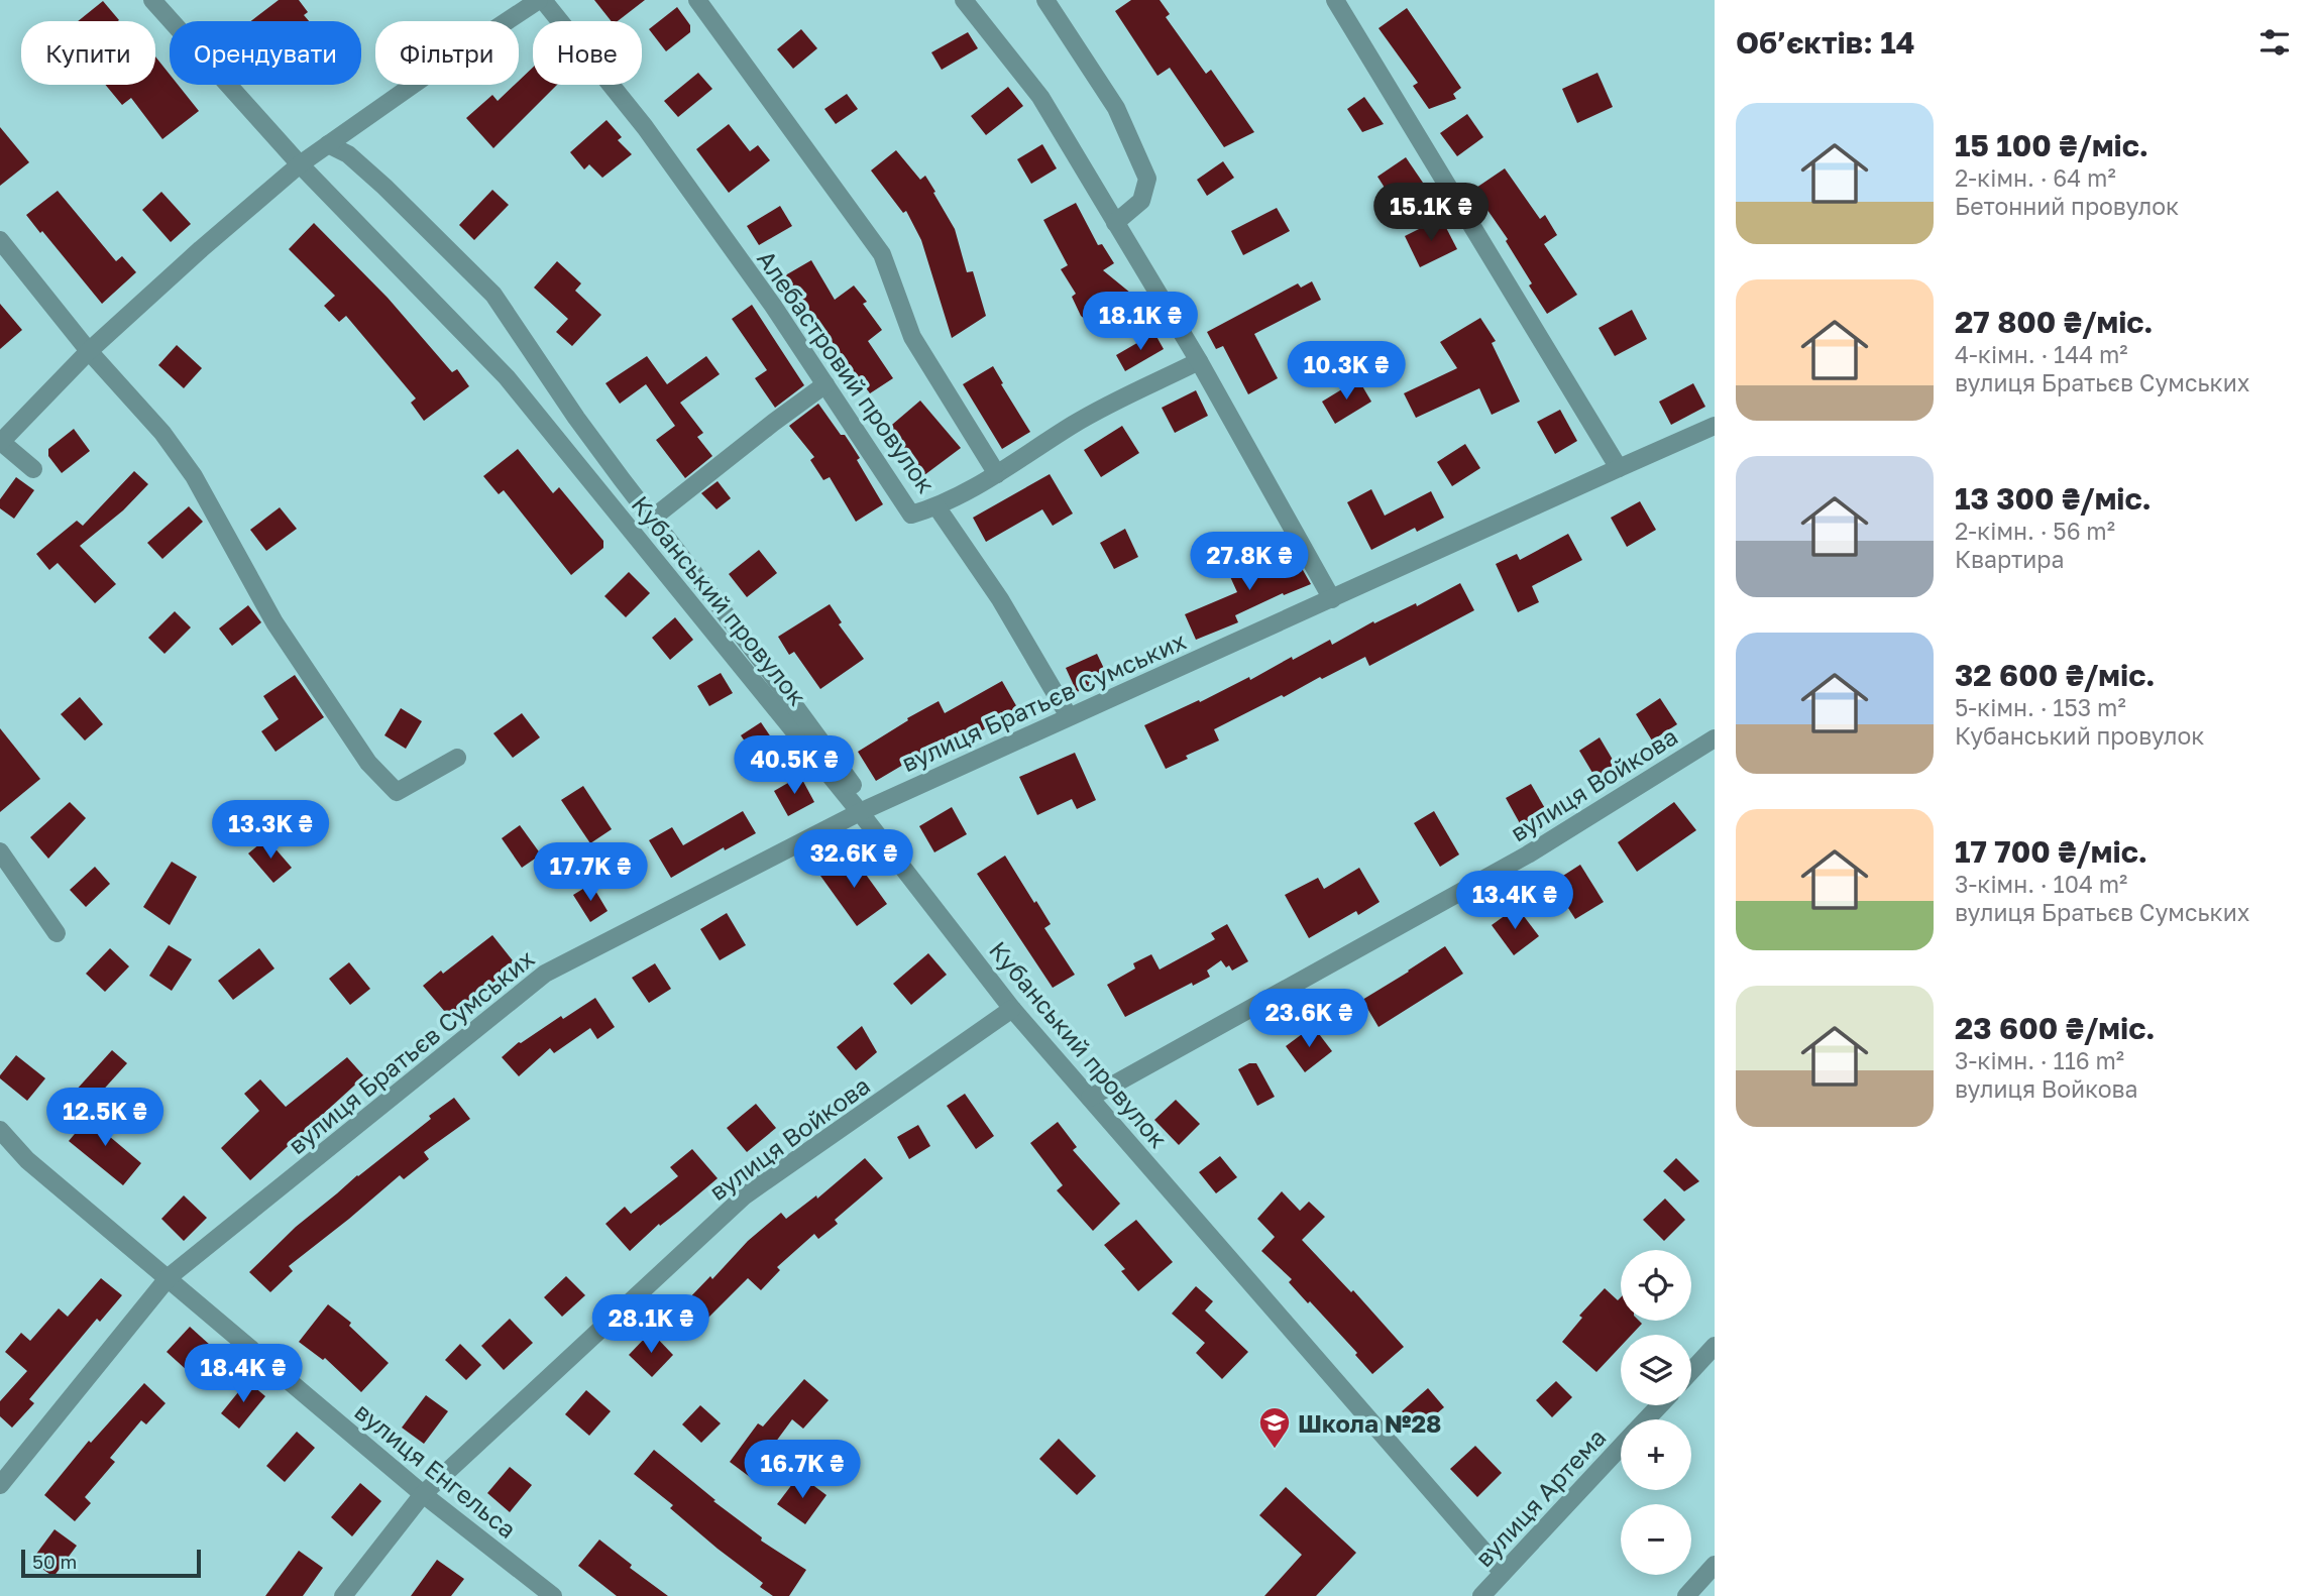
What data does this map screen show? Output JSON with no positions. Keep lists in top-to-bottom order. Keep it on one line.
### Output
{"streets":{"street":["Алебастровий провулок","Кубанський провулок","вулиця Братьєв Сумських","вулиця Войкова","вулиця Енгельса","вулиця Артема"]},"crossings":[["Кубанський провулок","вулиця Братьєв Сумських"],["Кубанський провулок","вулиця Войкова"],["Кубанський провулок","вулиця Артема"],["вулиця Братьєв Сумських","вулиця Енгельса"],["вулиця Войкова","вулиця Енгельса"]],"places":{"school or university":["Школа №28"]},"scale_bar":"50 m","page":{"heading":"Об’єктів: 14","chip":["Купити","Орендувати","Фільтри","Нове"],"list":[{"name":"15 100 ₴/міс.","note":"2-кімн. · 64 m² · Бетонний провулок"},{"name":"27 800 ₴/міс.","note":"4-кімн. · 144 m² · вулиця Братьєв Сумських"},{"name":"13 300 ₴/міс.","note":"2-кімн. · 56 m² · Квартира"},{"name":"32 600 ₴/міс.","note":"5-кімн. · 153 m² · Кубанський провулок"},{"name":"17 700 ₴/міс.","note":"3-кімн. · 104 m² · вулиця Братьєв Сумських"},{"name":"23 600 ₴/міс.","note":"3-кімн. · 116 m² · вулиця Войкова"}],"price":["15.1K ₴","18.1K ₴","10.3K ₴","27.8K ₴","40.5K ₴","13.3K ₴","32.6K ₴","17.7K ₴","13.4K ₴","23.6K ₴","12.5K ₴","28.1K ₴","18.4K ₴","16.7K ₴"],"map_buttons":["+","−"],"scale":"50 m"}}
